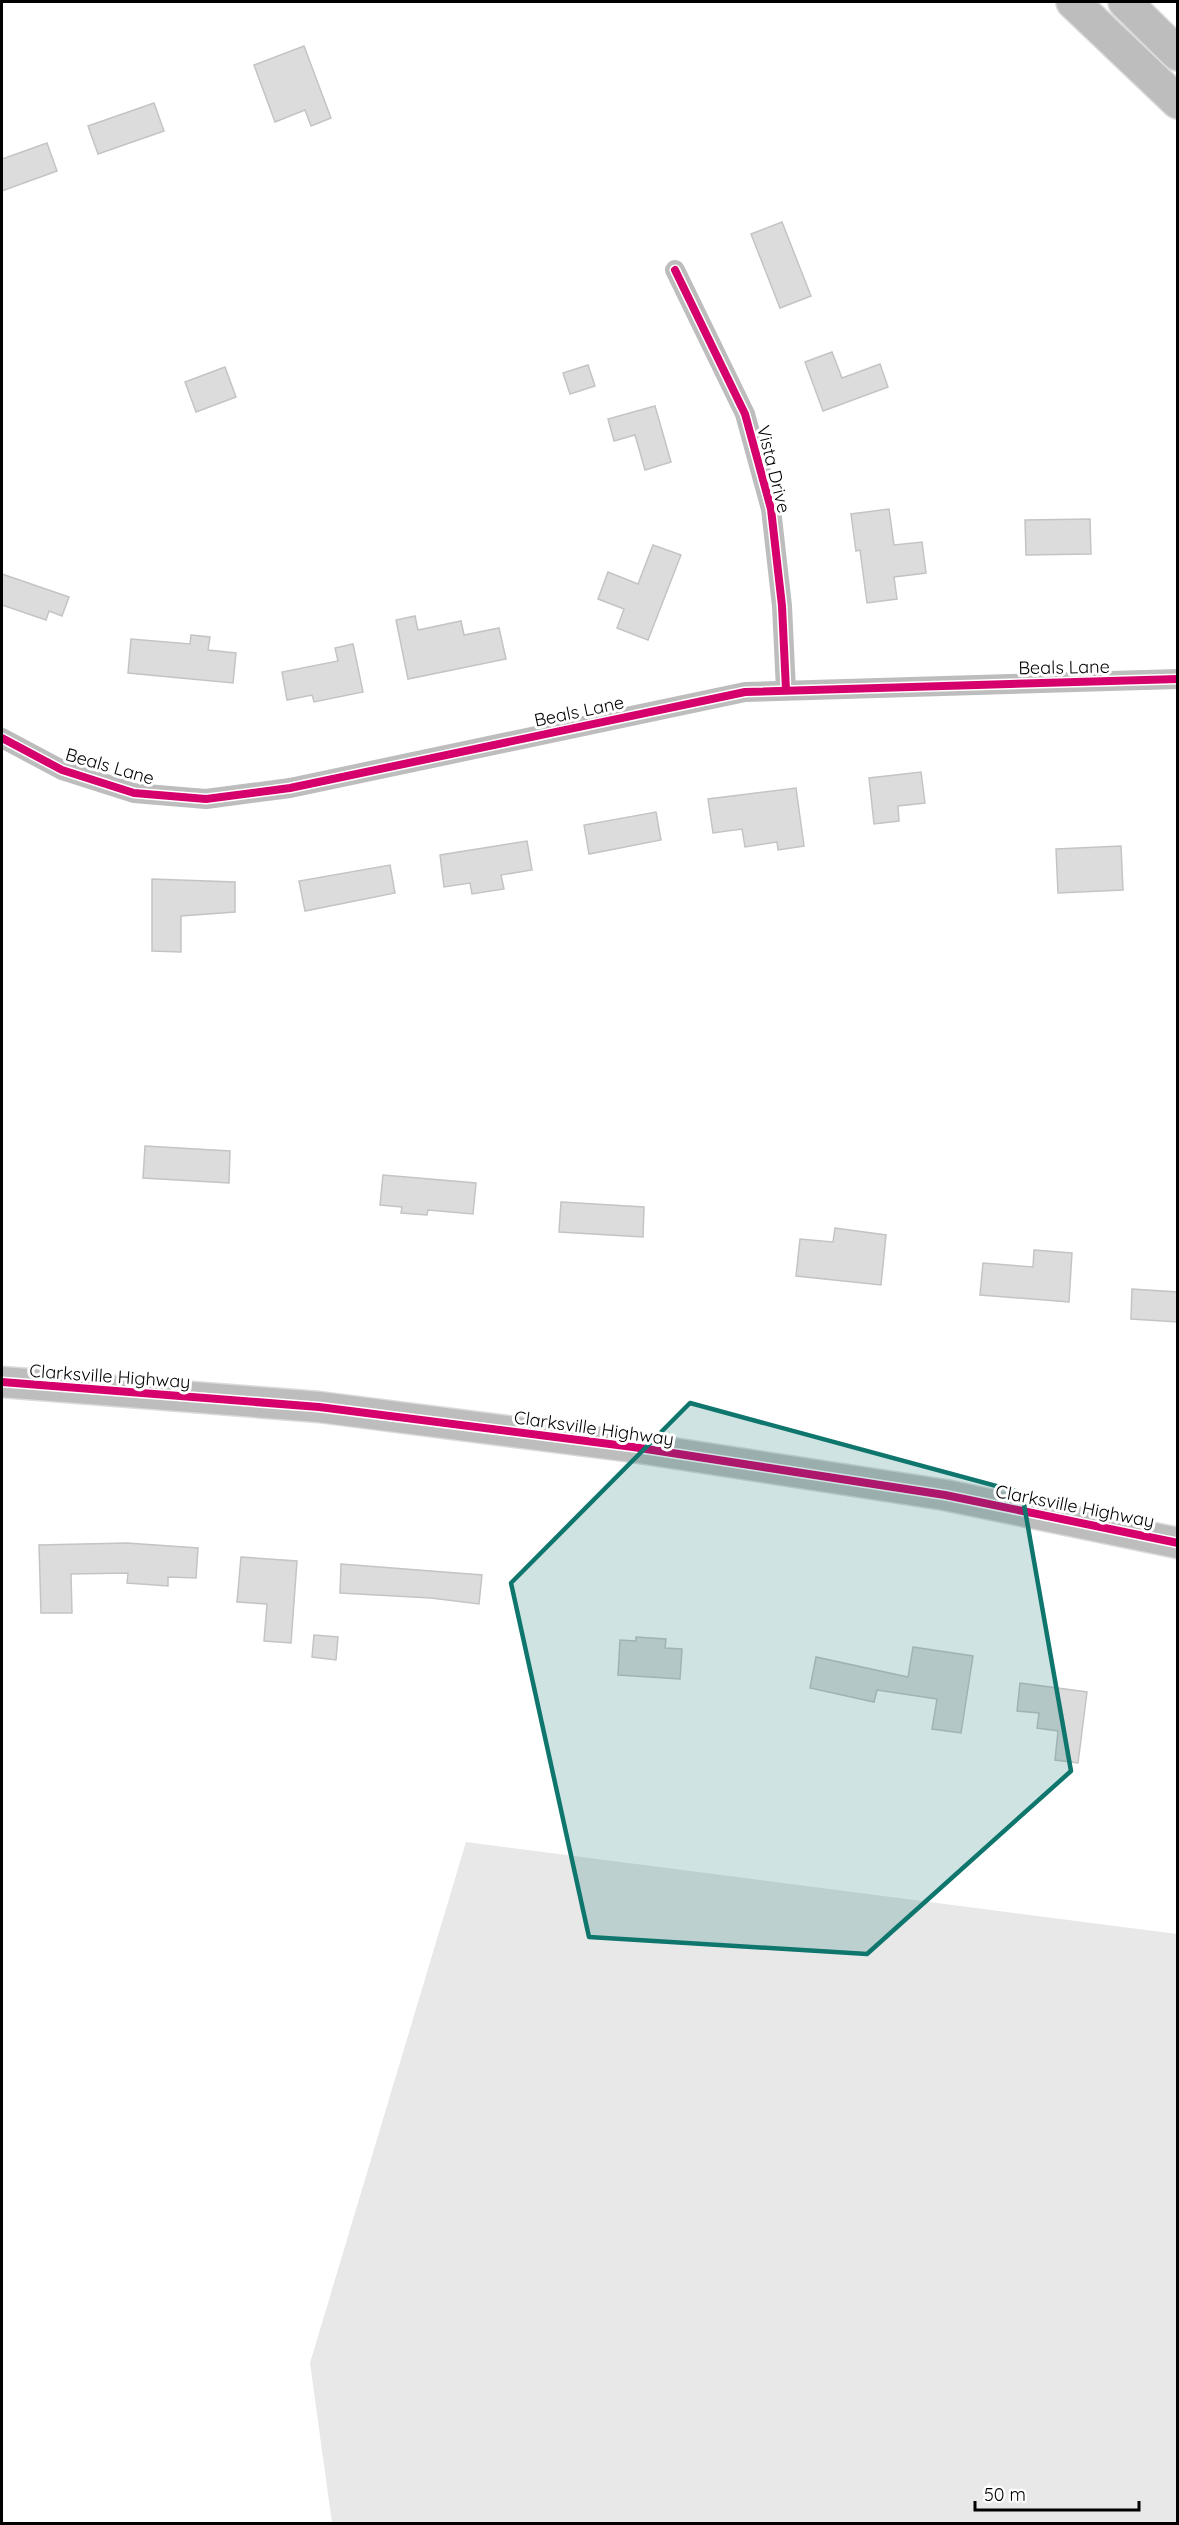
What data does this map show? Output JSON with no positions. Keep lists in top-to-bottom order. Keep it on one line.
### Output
{"streets":{"main road":["Clarksville Highway"],"street":["Vista Drive","Beals Lane"]},"crossings":[["Vista Drive","Beals Lane"]],"scale_bar":"50 m"}
